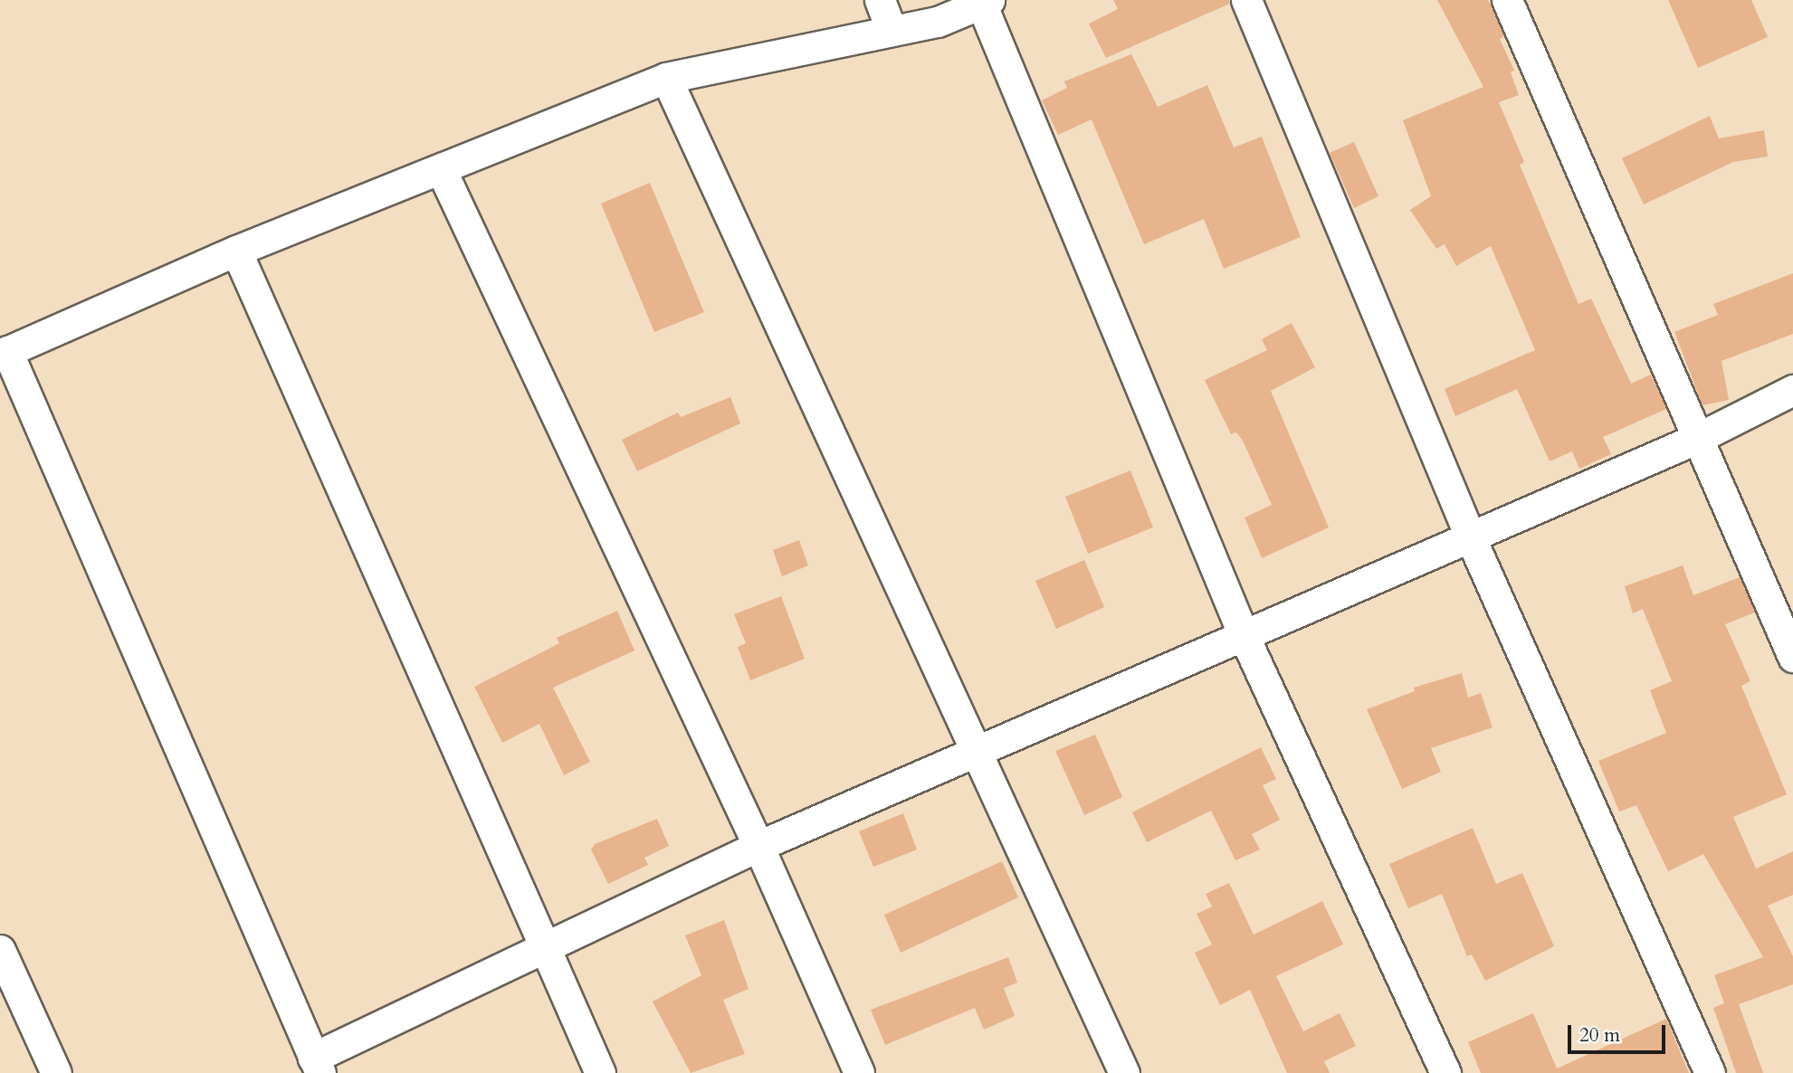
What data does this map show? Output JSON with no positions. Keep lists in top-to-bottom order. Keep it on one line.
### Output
{"scale_bar":"20 m"}
